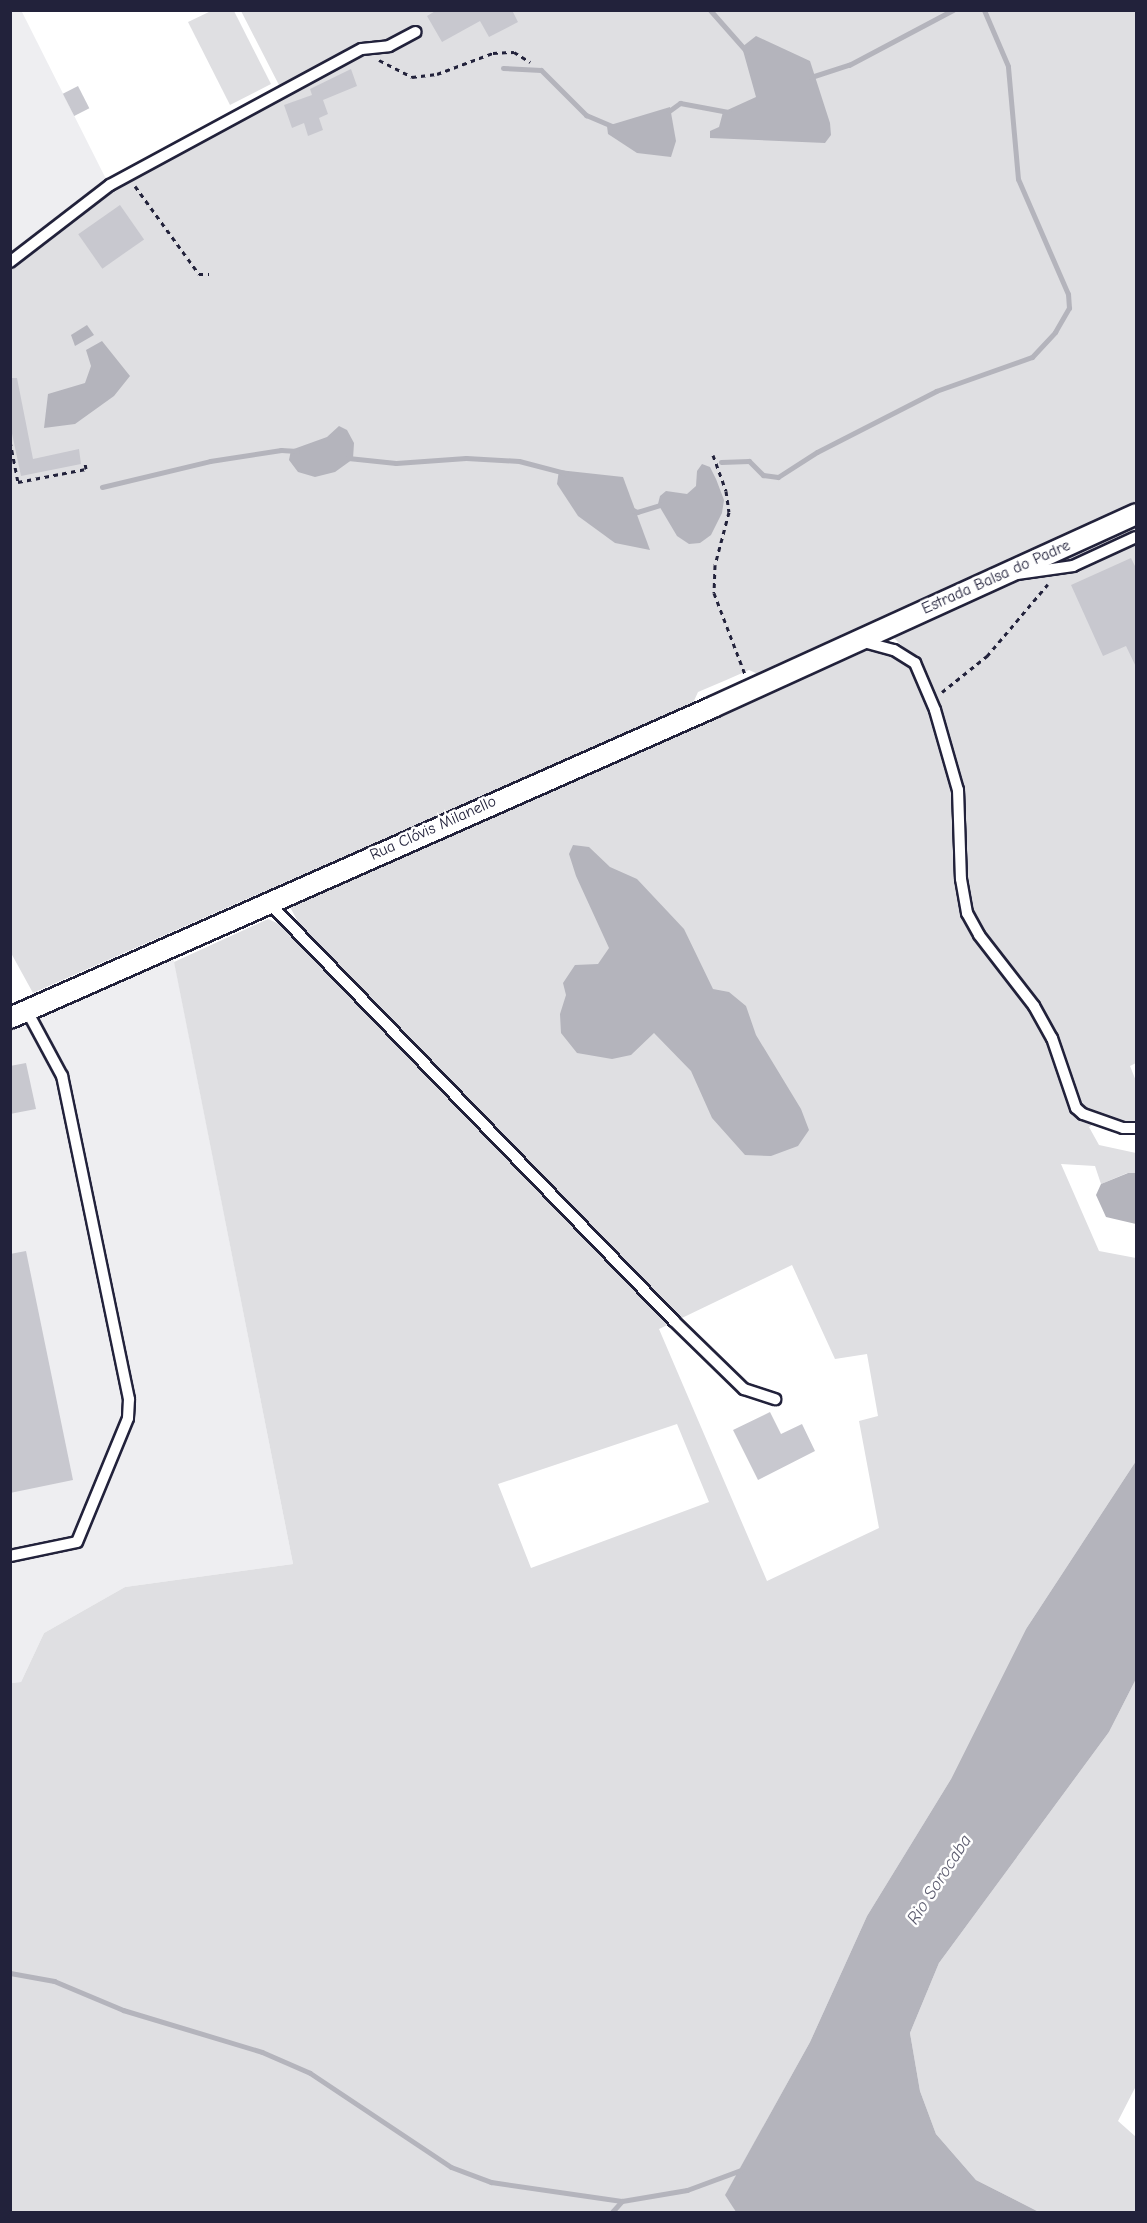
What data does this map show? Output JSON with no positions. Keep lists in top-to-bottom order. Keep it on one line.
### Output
{"streets":{"street":["Estrada Balsa do Padre","Rua Clóvis Milanello"]},"crossings":[["Estrada Balsa do Padre","Rua Clóvis Milanello"]],"water":["Rio Sorocaba"]}
